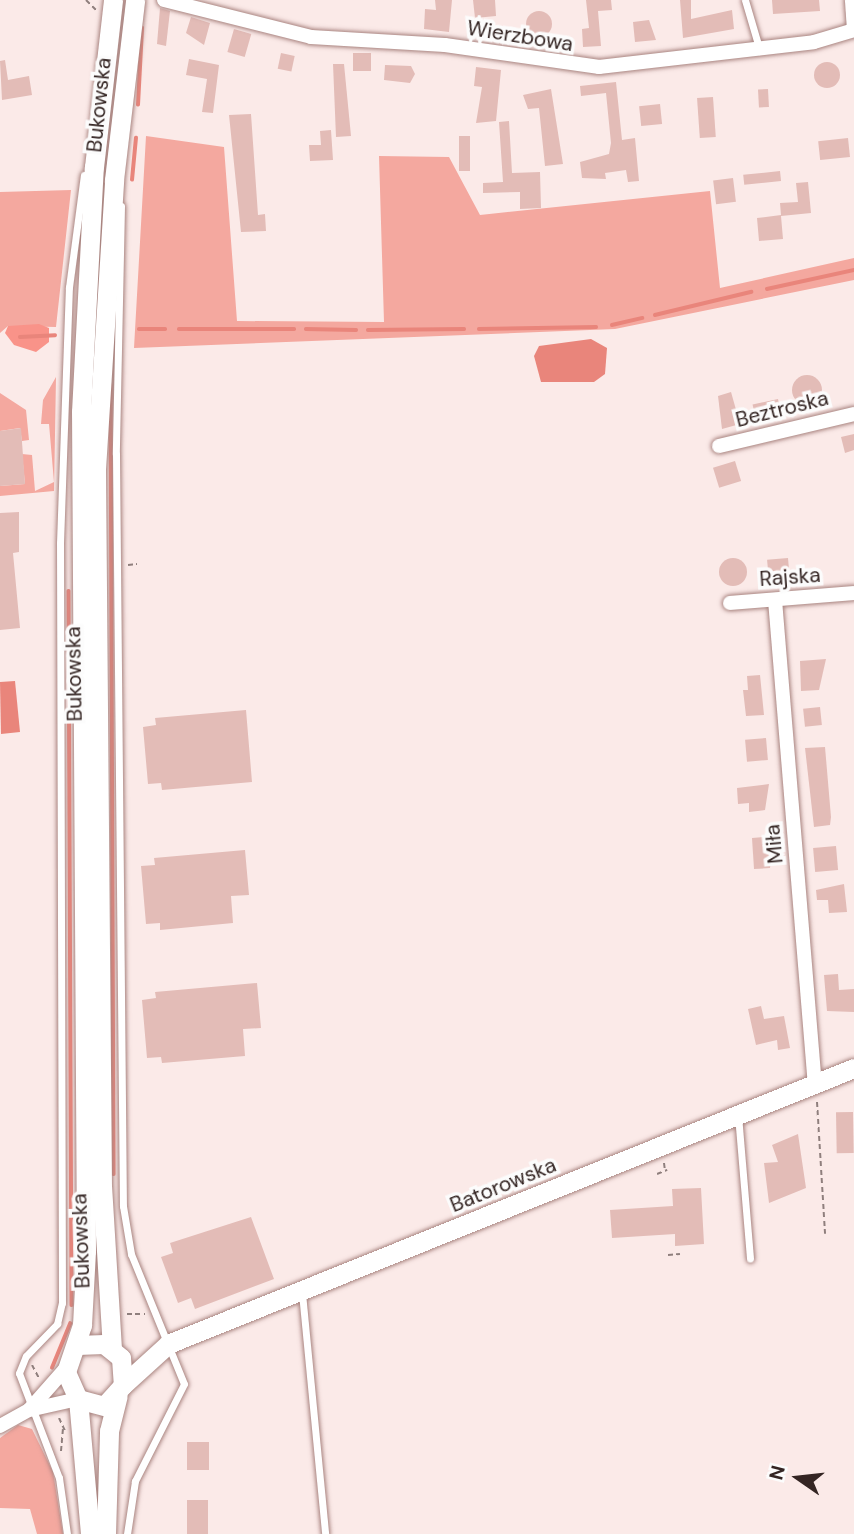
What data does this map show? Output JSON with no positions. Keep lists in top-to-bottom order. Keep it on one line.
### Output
{"streets":{"main road":["Bukowska","Batorowska"],"street":["Wierzbowa","Beztroska","Rajska","Miła"]},"crossings":[["Bukowska","Batorowska"],["Rajska","Miła"],["Miła","Batorowska"]],"north":"left"}
